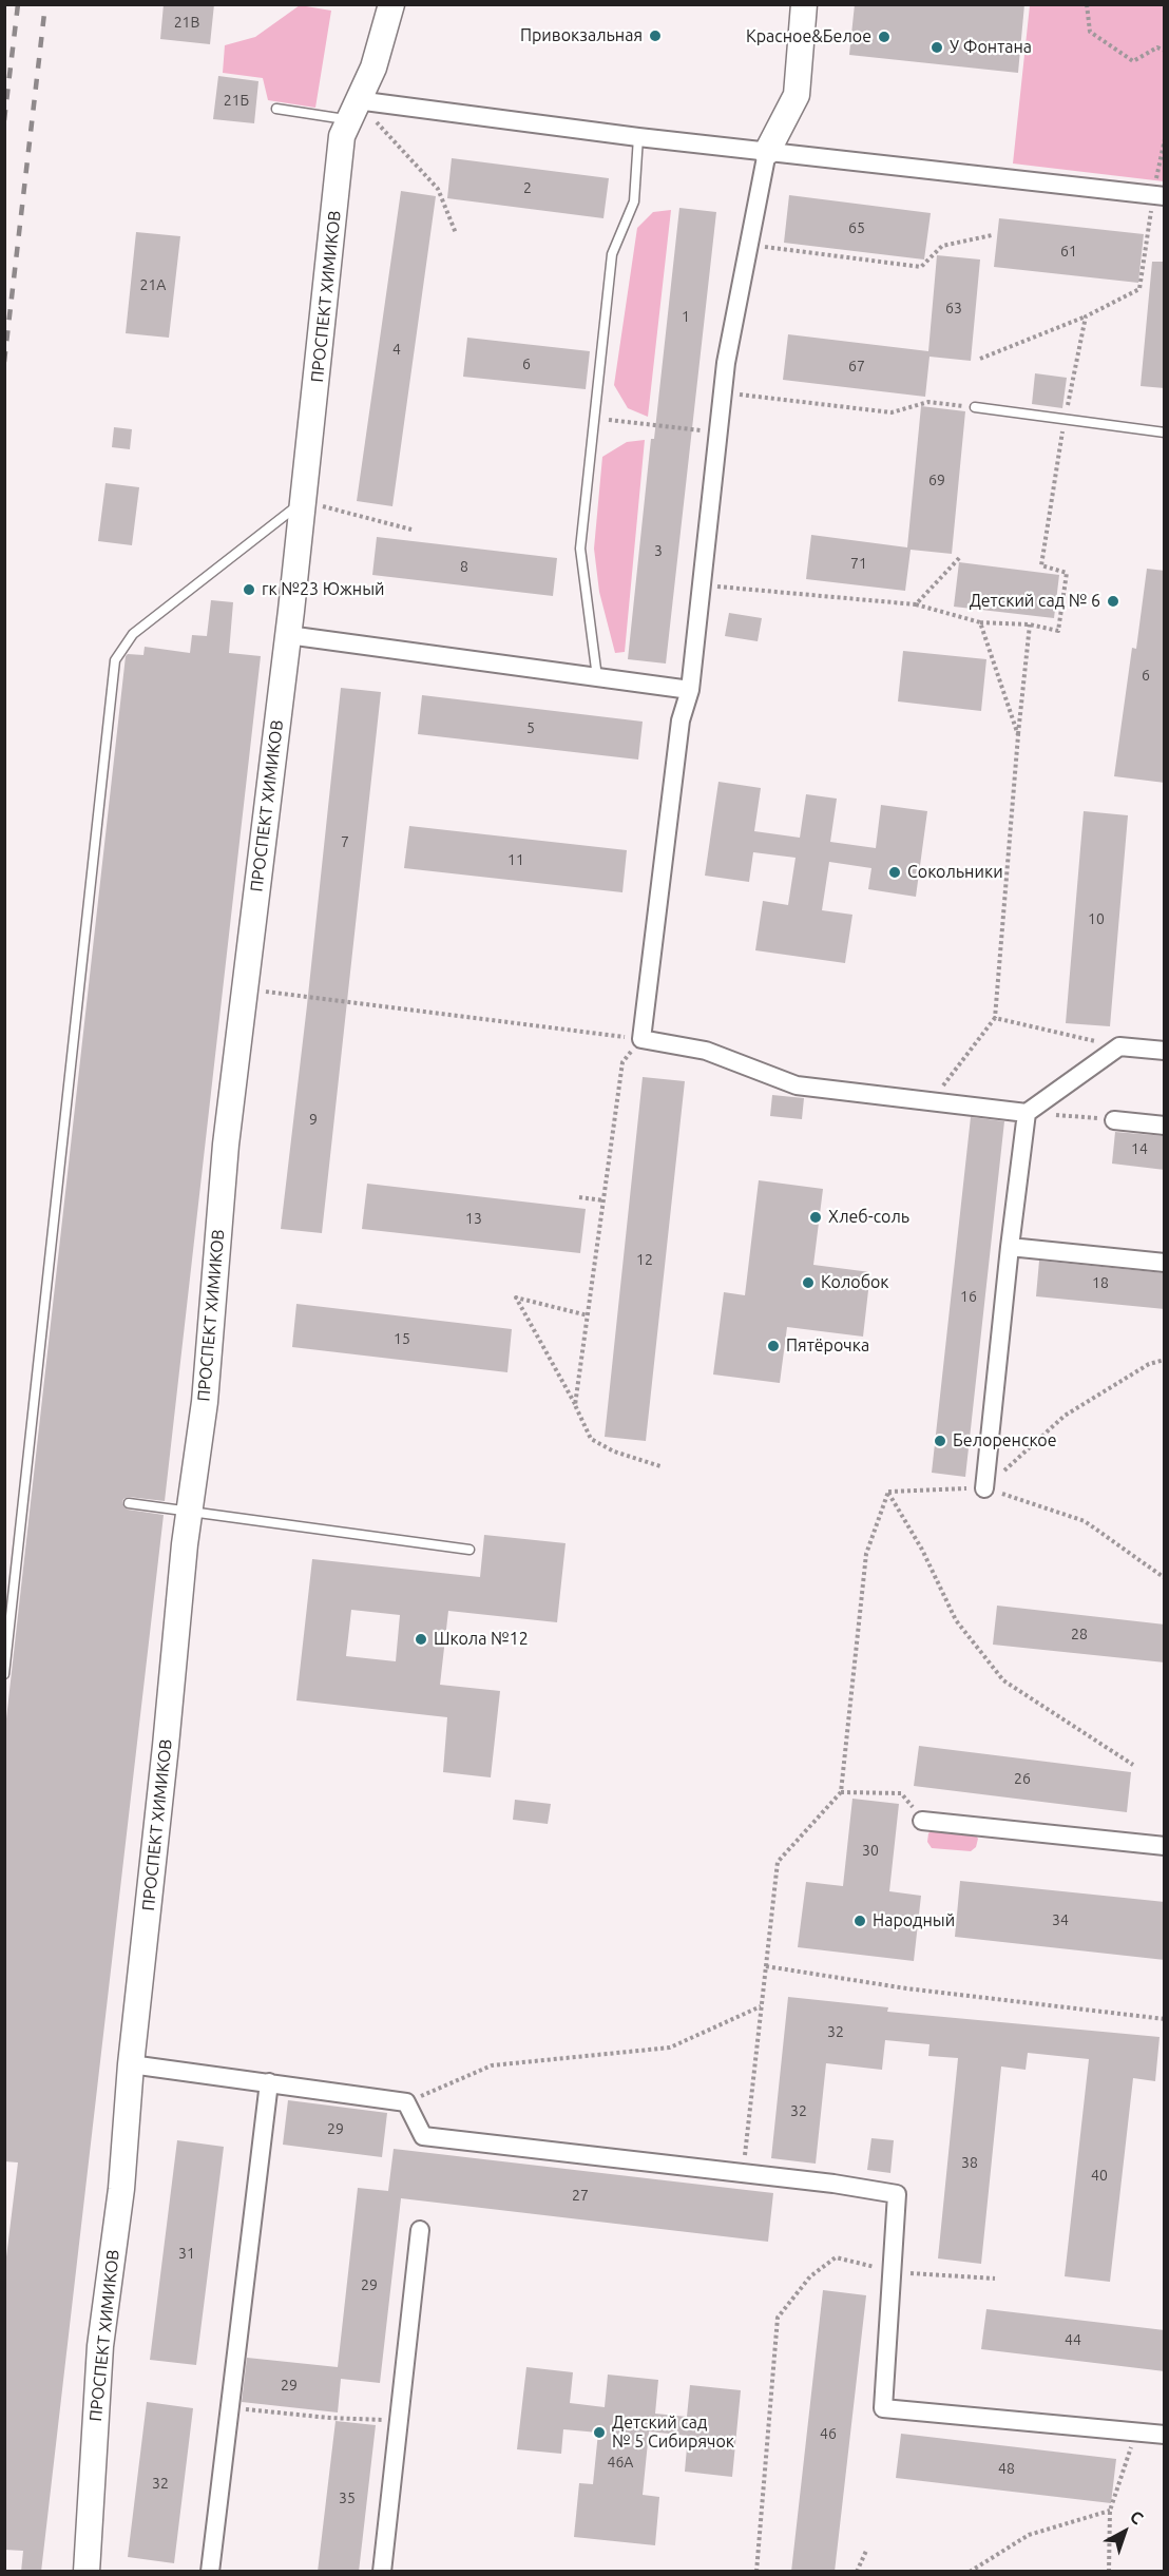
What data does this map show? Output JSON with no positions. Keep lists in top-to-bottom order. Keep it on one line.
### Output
{"streets":{"street":["ПРОСПЕКТ ХИМИКОВ"]},"places":["Привокзальная","Красное&Белое","У Фонтана","гк №23 Южный","Детский сад № 6","Сокольники","Хлеб-соль","Колобок","Пятёрочка","Белоренское","Школа №12","Народный","Детский сад № 5 Сибирячок"],"house_numbers":["21В","21Б","2","65","61","21А","63","1","4","6","67","69","3","71","8","6","5","7","11","10","9","14","13","12","18","16","15","28","26","30","34","32","32","29","38","40","27","31","29","44","29","46","46А","48","32","35"],"north":"top right"}
